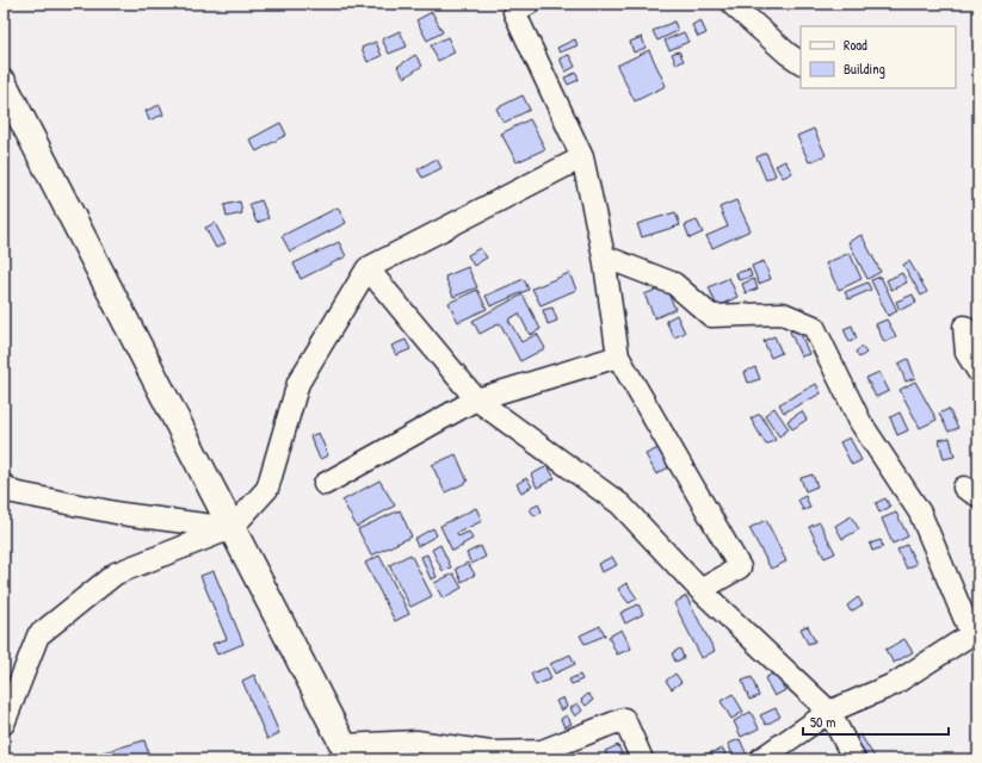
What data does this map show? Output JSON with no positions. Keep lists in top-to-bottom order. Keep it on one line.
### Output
{"legend":["Road","Building"],"scale_bar":"50 m"}
